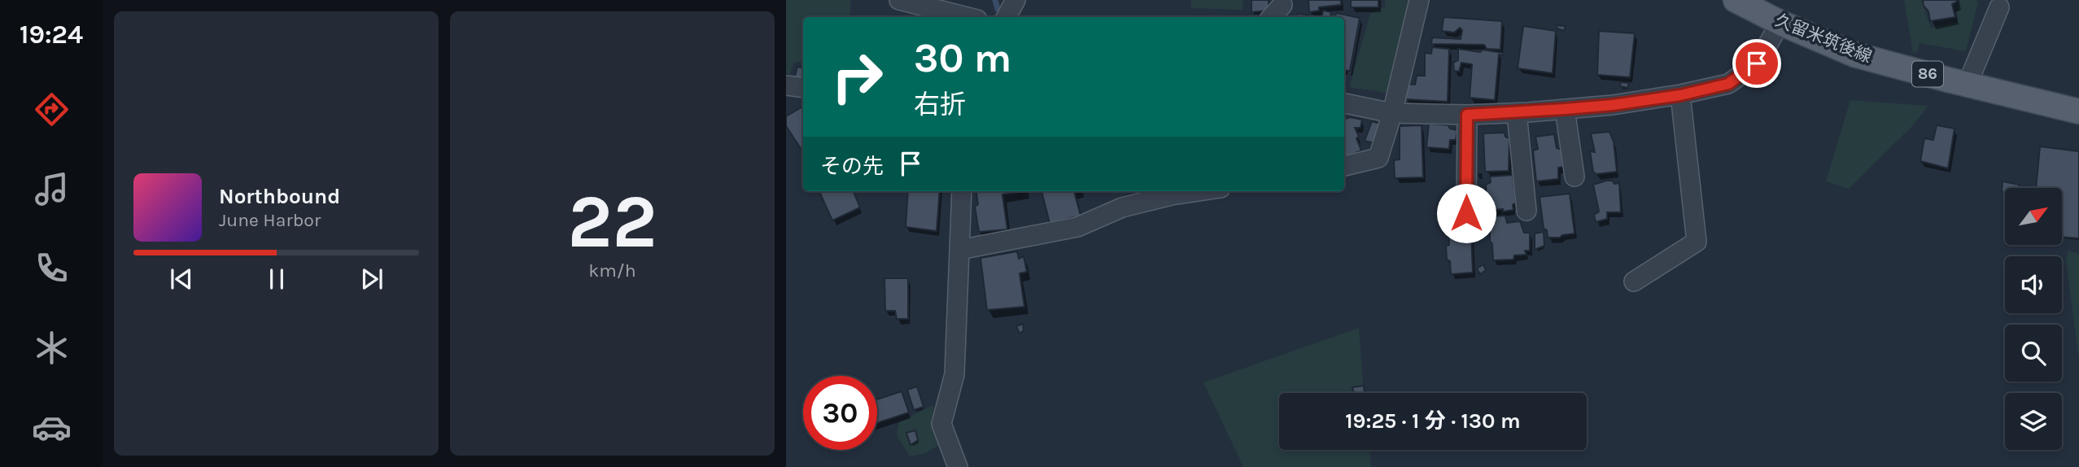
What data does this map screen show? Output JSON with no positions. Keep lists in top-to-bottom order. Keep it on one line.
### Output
{"streets":{"main road":["久留米筑後線","86"]},"north":"top right","page":{"tabs":"19:24","tile":["22","km/h"],"turn":["30 m","右折"],"then":"その先","song":["Northbound","June Harbor"],"limit":"30","trip":"19:25 · 1 分 · 130 m"}}
